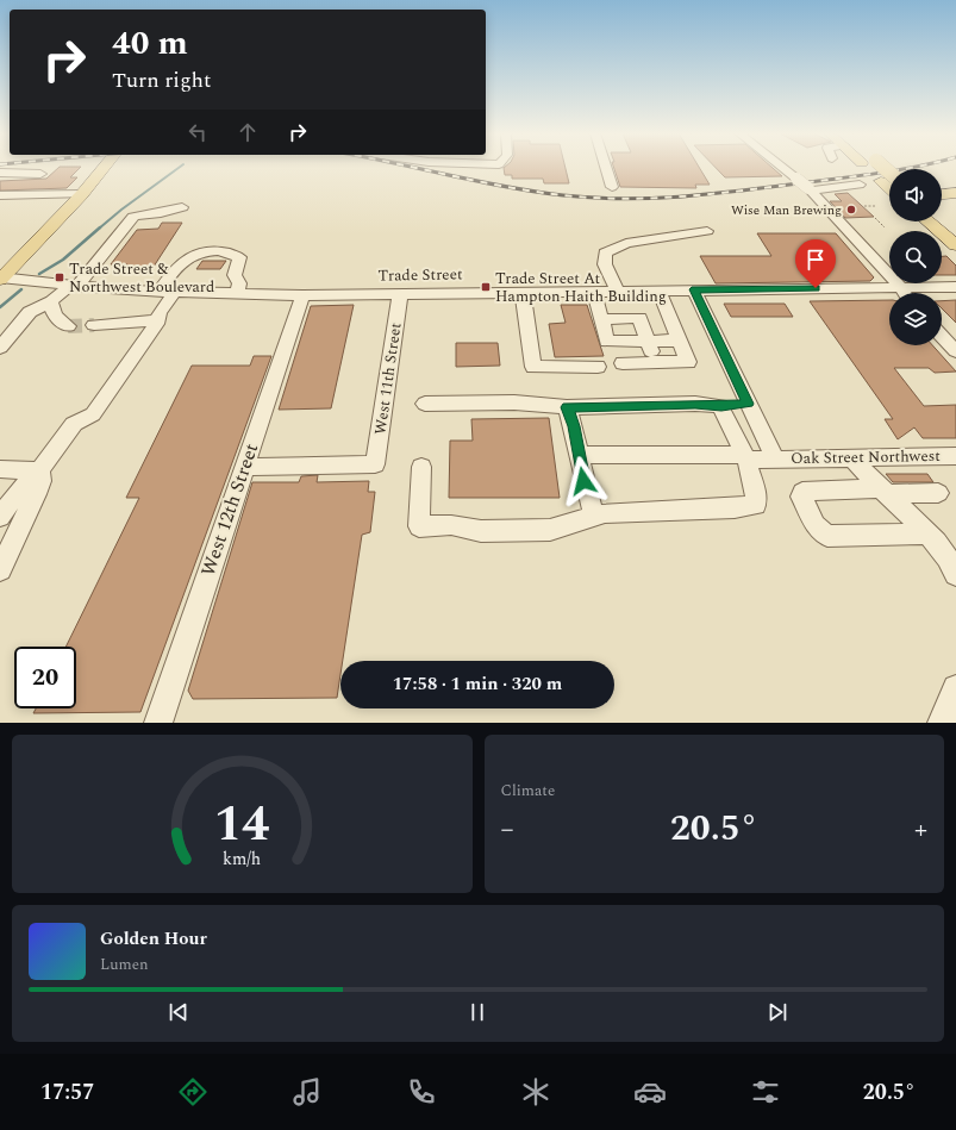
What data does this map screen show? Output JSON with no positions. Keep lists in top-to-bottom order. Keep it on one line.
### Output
{"streets":{"street":["Trade Street","West 11th Street","Oak Street Northwest","West 12th Street"]},"crossings":[["Trade Street","West 11th Street"],["Trade Street","West 12th Street"],["West 11th Street","West 12th Street"]],"places":{"other":["Wise Man Brewing"],"transit":["Trade Street & Northwest Boulevard","Trade Street At Hampton Haith Building"]},"page":{"turn":["40 m","Turn right"],"limit":"20","trip":"17:58 · 1 min · 320 m","tile":"Climate","heat":["−","20.5°","+"],"song":["Golden Hour","Lumen"],"tabs":["17:57","20.5°"],"gauge":["14","km/h"]}}
